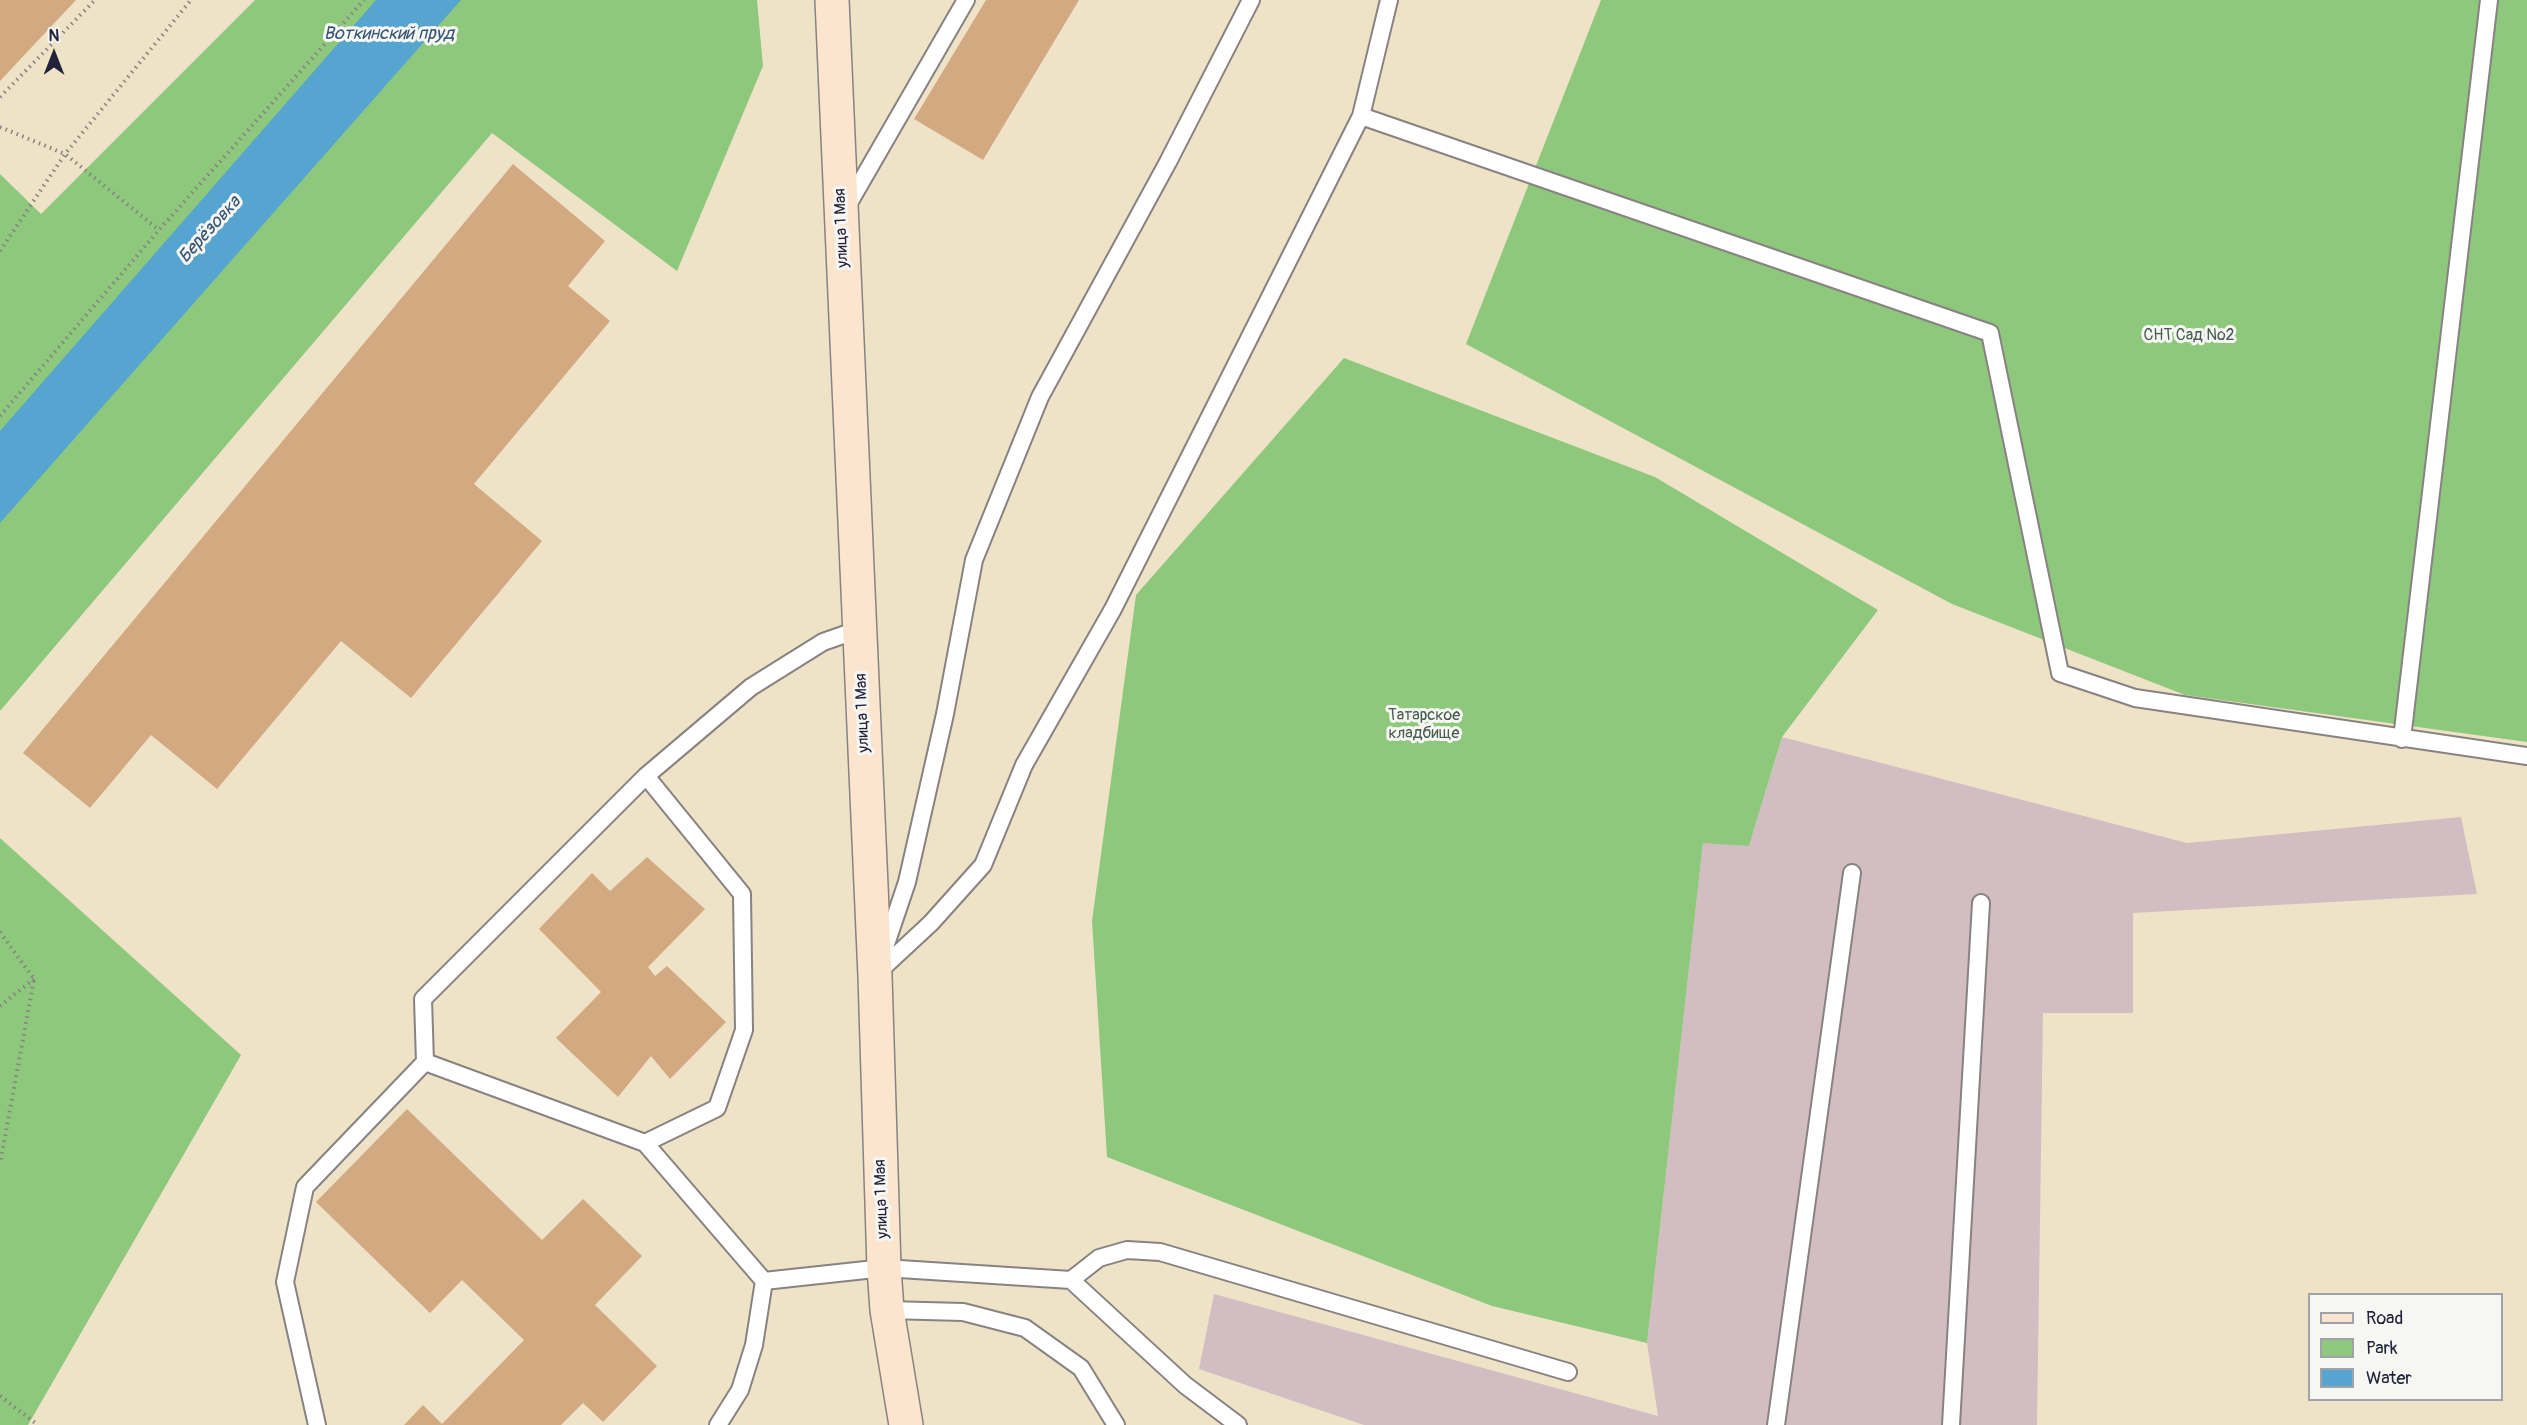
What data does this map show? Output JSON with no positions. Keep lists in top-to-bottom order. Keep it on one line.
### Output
{"streets":{"main road":["улица 1 Мая"]},"water":["Воткинский пруд","Берёзовка"],"parks":["СНТ Сад №2","Татарское кладбище"],"legend":["Road","Park","Water"],"north":"top"}
